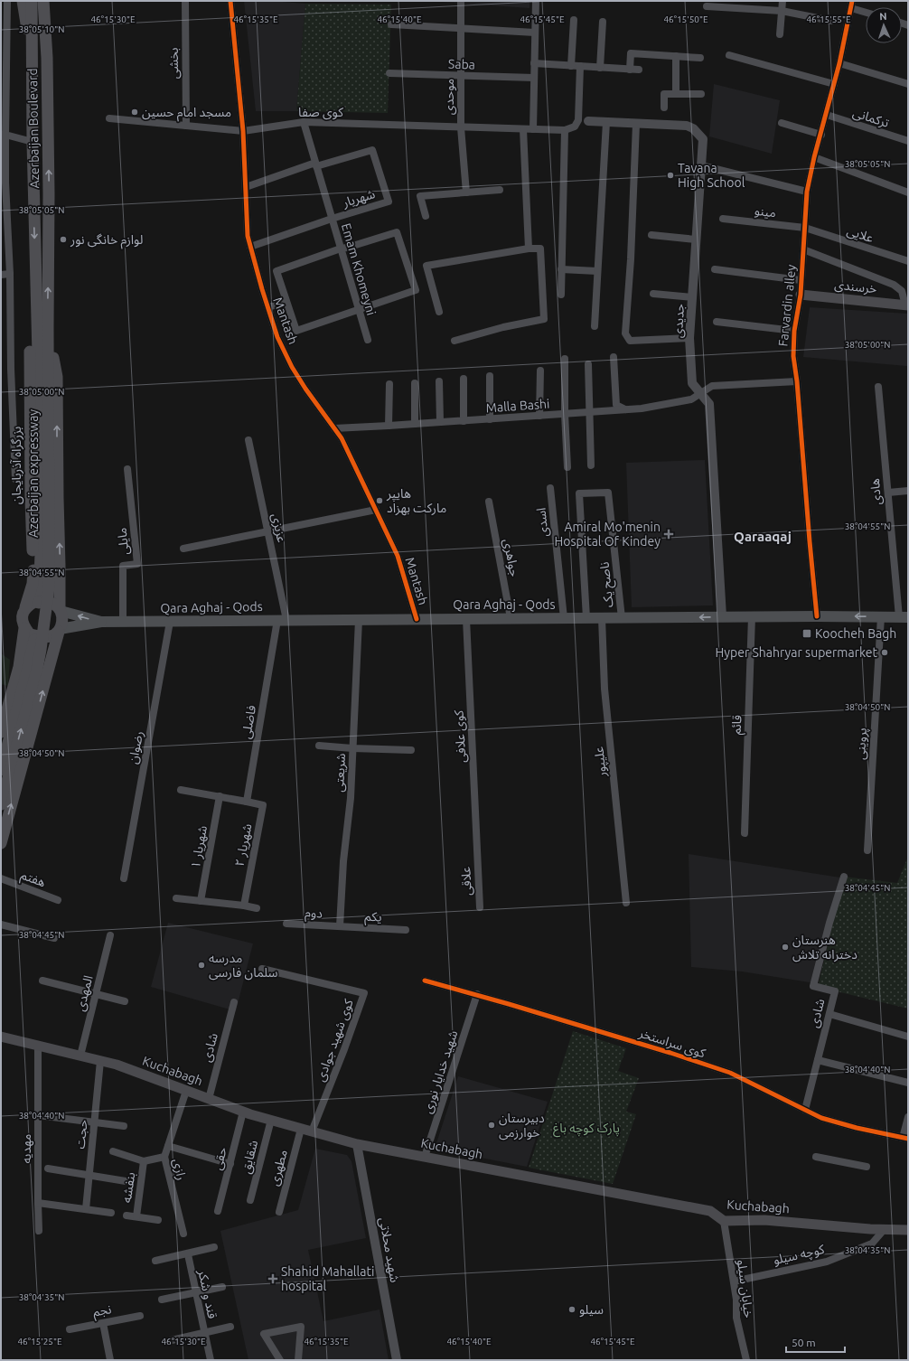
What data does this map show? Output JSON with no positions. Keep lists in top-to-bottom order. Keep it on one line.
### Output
{"streets":{"highway":["Azerbaijan Boulevard","بزرگراه آذربایجان","Azerbaijan expressway"],"main road":["خرسندی","Qara Aghaj - Qods","Kuchabagh"],"street":["بخشی","Saba","موحدی","کوی صفا","ترکمانی","شهریار","مینو","علایی","Emam Khomeyni","Farvardin alley","Mantash","جدیدی","Malla Bashi","هادی","اسدی","عزیزی","مایلی","جواهری","ناصح یک","فاضلی","قائم","کوی علافی","پروینی","رضوان","علیپور","شریعتی","شهریار ۲","شهریار ۱","هفتم","علاقی","دوم","یکم","المهدی","شادی","کوی شهید جوادی","کوی سراستخر","شهید خدایار نوری","حجت","مهدیه","شقایق","حقی","مطهری","رازی","بنفشه","شهید محلاتی","کوچه سیلو","خیابان سیلو","قند و شکر","نجم"]},"crossings":[["بخشی","کوی صفا"],["Saba","موحدی"],["موحدی","کوی صفا"],["کوی صفا","Emam Khomeyni"],["کوی صفا","Mantash"],["ترکمانی","Farvardin alley"],["Azerbaijan Boulevard","بزرگراه آذربایجان"],["Azerbaijan Boulevard","Azerbaijan expressway"],["شهریار","Emam Khomeyni"],["شهریار","Mantash"],["مینو","علایی"],["مینو","Farvardin alley"],["علایی","Farvardin alley"],["خرسندی","Farvardin alley"],["Farvardin alley","Malla Bashi"],["Farvardin alley","Qara Aghaj - Qods"],["Mantash","Malla Bashi"],["Mantash","Qara Aghaj - Qods"],["جدیدی","Malla Bashi"],["جدیدی","Qara Aghaj - Qods"],["بزرگراه آذربایجان","Azerbaijan expressway"],["هادی","Qara Aghaj - Qods"],["اسدی","Qara Aghaj - Qods"],["عزیزی","Qara Aghaj - Qods"],["عزیزی","فاضلی"],["مایلی","Qara Aghaj - Qods"],["جواهری","Qara Aghaj - Qods"],["ناصح یک","Qara Aghaj - Qods"],["Qara Aghaj - Qods","فاضلی"],["Qara Aghaj - Qods","قائم"],["Qara Aghaj - Qods","کوی علافی"],["Qara Aghaj - Qods","پروینی"],["Qara Aghaj - Qods","رضوان"],["Qara Aghaj - Qods","علیپور"],["Qara Aghaj - Qods","شریعتی"],["فاضلی","شهریار ۲"],["کوی علافی","علاقی"],["شریعتی","دوم"],["شریعتی","یکم"],["دوم","یکم"],["المهدی","Kuchabagh"],["شادی","کوی سراستخر"],["شادی","Kuchabagh"],["کوی شهید جوادی","Kuchabagh"],["کوی سراستخر","شهید خدایار نوری"],["Kuchabagh","شهید خدایار نوری"],["Kuchabagh","حجت"],["Kuchabagh","مهدیه"],["Kuchabagh","شقایق"],["Kuchabagh","حقی"],["Kuchabagh","مطهری"],["Kuchabagh","رازی"],["Kuchabagh","شهید محلاتی"],["Kuchabagh","کوچه سیلو"],["Kuchabagh","خیابان سیلو"],["کوچه سیلو","خیابان سیلو"]],"districts":["Qaraaqaj"],"parks":["پارک کوچه باغ"],"places":{"other":["مسجد امام حسین","Tavana High School","لوازم خانگی نور","هایپر مارکت بهزاد","Hyper Shahryar supermarket","هنرستان دخترانه تلاش","مدرسه سلمان فارسی","دبیرستان خوارزمی","سیلو"],"health":["Amiral Mo'menin Hospital Of Kindey","Shahid Mahallati hospital"],"transit":["Koocheh Bagh"]},"scale_bar":"50 m","north":"top","coordinates":["46°15'30\"E","46°15'35\"E","46°15'40\"E","46°15'45\"E","46°15'50\"E","46°15'55\"E","38°05'10\"N","38°05'05\"N","38°05'00\"N","38°04'55\"N","38°04'50\"N","38°04'45\"N","38°04'40\"N","38°04'35\"N","46°15'25\"E"]}
